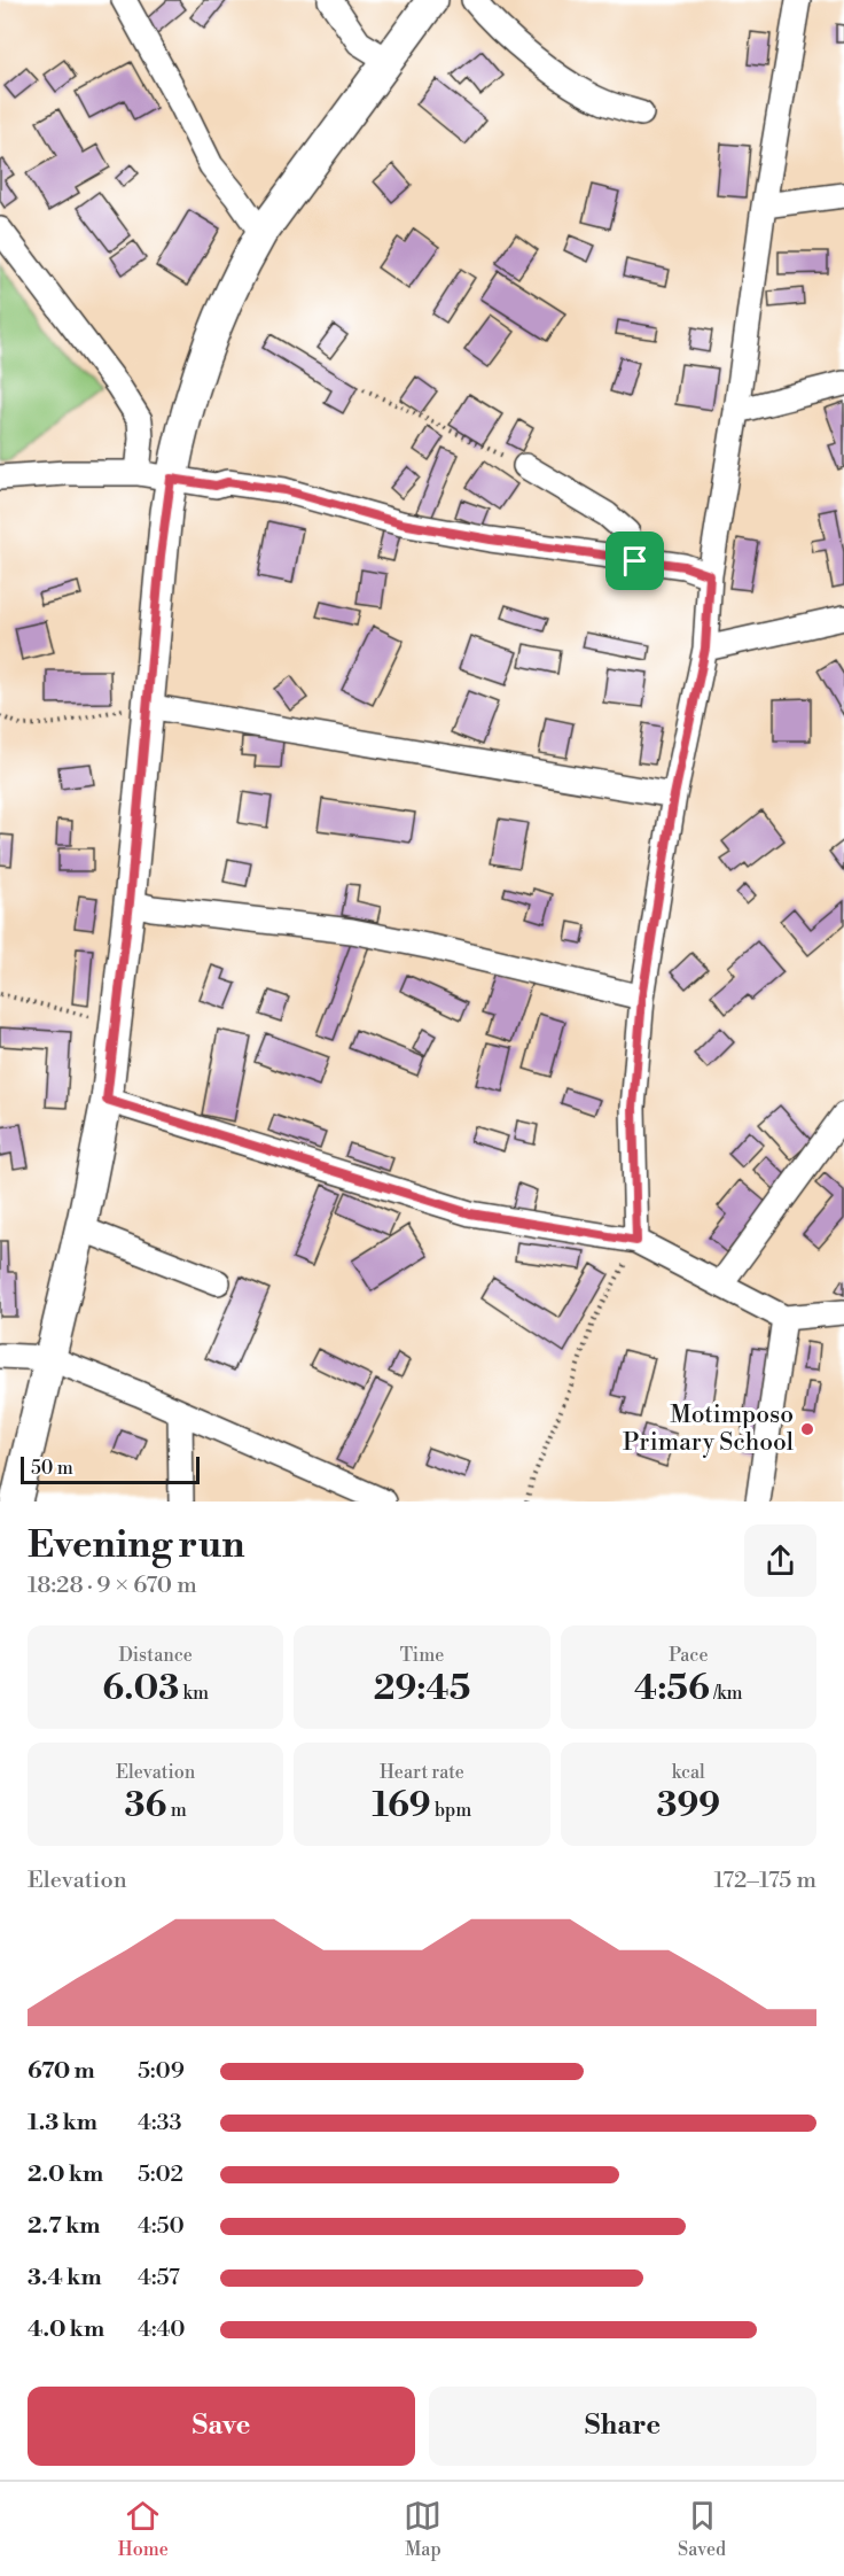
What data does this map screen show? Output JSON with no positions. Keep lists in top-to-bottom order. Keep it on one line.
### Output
{"places":["Motimposo Primary School"],"scale_bar":"50 m","page":{"scale":"50 m","heading":["Evening run","18:28 · 9 × 670 m"],"stats":[["Distance","6.03 km"],["Time","29:45"],["Pace","4:56 /km"],["Elevation","36 m"],["Heart rate","169 bpm"],["kcal","399"]],"chart":["Elevation","172–175 m"],"list":[{"name":"670 m","note":"5:09"},{"name":"1.3 km","note":"4:33"},{"name":"2.0 km","note":"5:02"},{"name":"2.7 km","note":"4:50"},{"name":"3.4 km","note":"4:57"},{"name":"4.0 km","note":"4:40"}],"buttons":["Save","Share"],"tabs":["Home","Map","Saved"]}}
